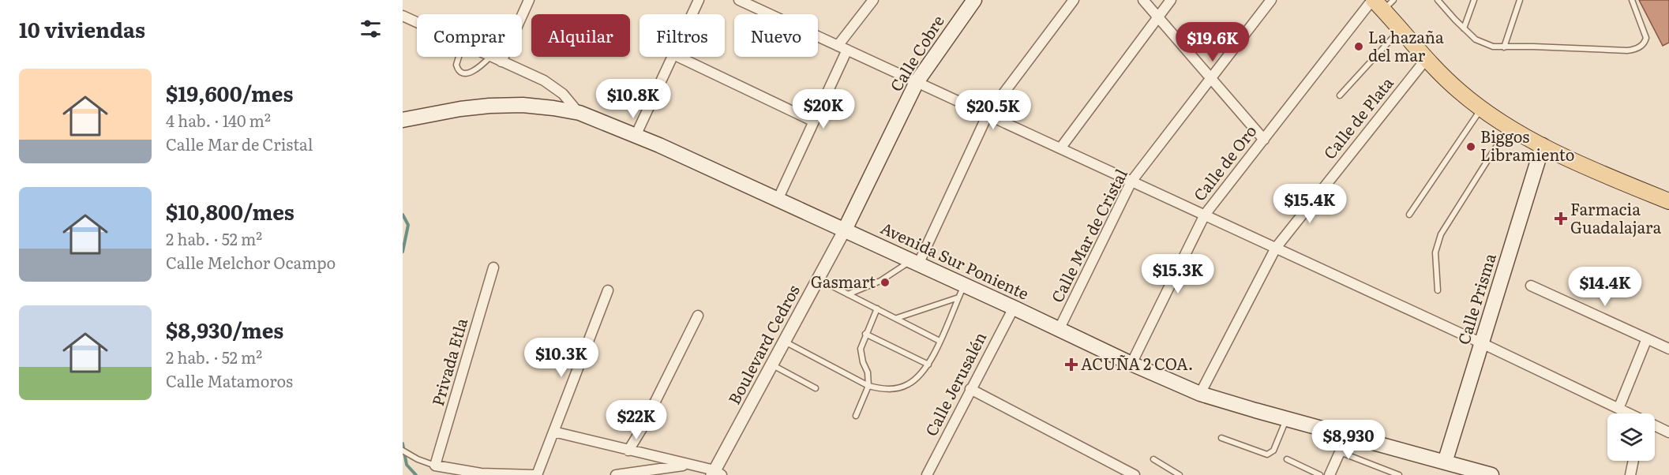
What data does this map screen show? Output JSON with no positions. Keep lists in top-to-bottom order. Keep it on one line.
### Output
{"streets":{"main road":["Calle Cobre","Avenida Sur Poniente","Calle Prisma"],"street":["Calle de Plata","Calle de Oro","Calle Mar de Cristal","Boulevard Cedros","Privada Etla","Calle Jerusalén"]},"crossings":[["Calle Cobre","Avenida Sur Poniente"],["Calle Cobre","Boulevard Cedros"],["Calle de Plata","Avenida Sur Poniente"],["Calle de Oro","Avenida Sur Poniente"],["Calle Mar de Cristal","Avenida Sur Poniente"],["Avenida Sur Poniente","Calle Prisma"],["Avenida Sur Poniente","Boulevard Cedros"],["Avenida Sur Poniente","Calle Jerusalén"]],"places":{"other":["La hazaña del mar","Biggos Libramiento","Gasmart"],"health":["Farmacia Guadalajara","ACUÑA 2 COA."]},"page":{"heading":"10 viviendas","chip":["Comprar","Alquilar","Filtros","Nuevo"],"price":["$19.6K","$10.8K","$20K","$20.5K","$15.4K","$15.3K","$14.4K","$10.3K","$22K","$8,930"],"list":[{"name":"$19,600/mes","note":"4 hab. · 140 m² · Calle Mar de Cristal"},{"name":"$10,800/mes","note":"2 hab. · 52 m² · Calle Melchor Ocampo"},{"name":"$8,930/mes","note":"2 hab. · 52 m² · Calle Matamoros"}]}}
